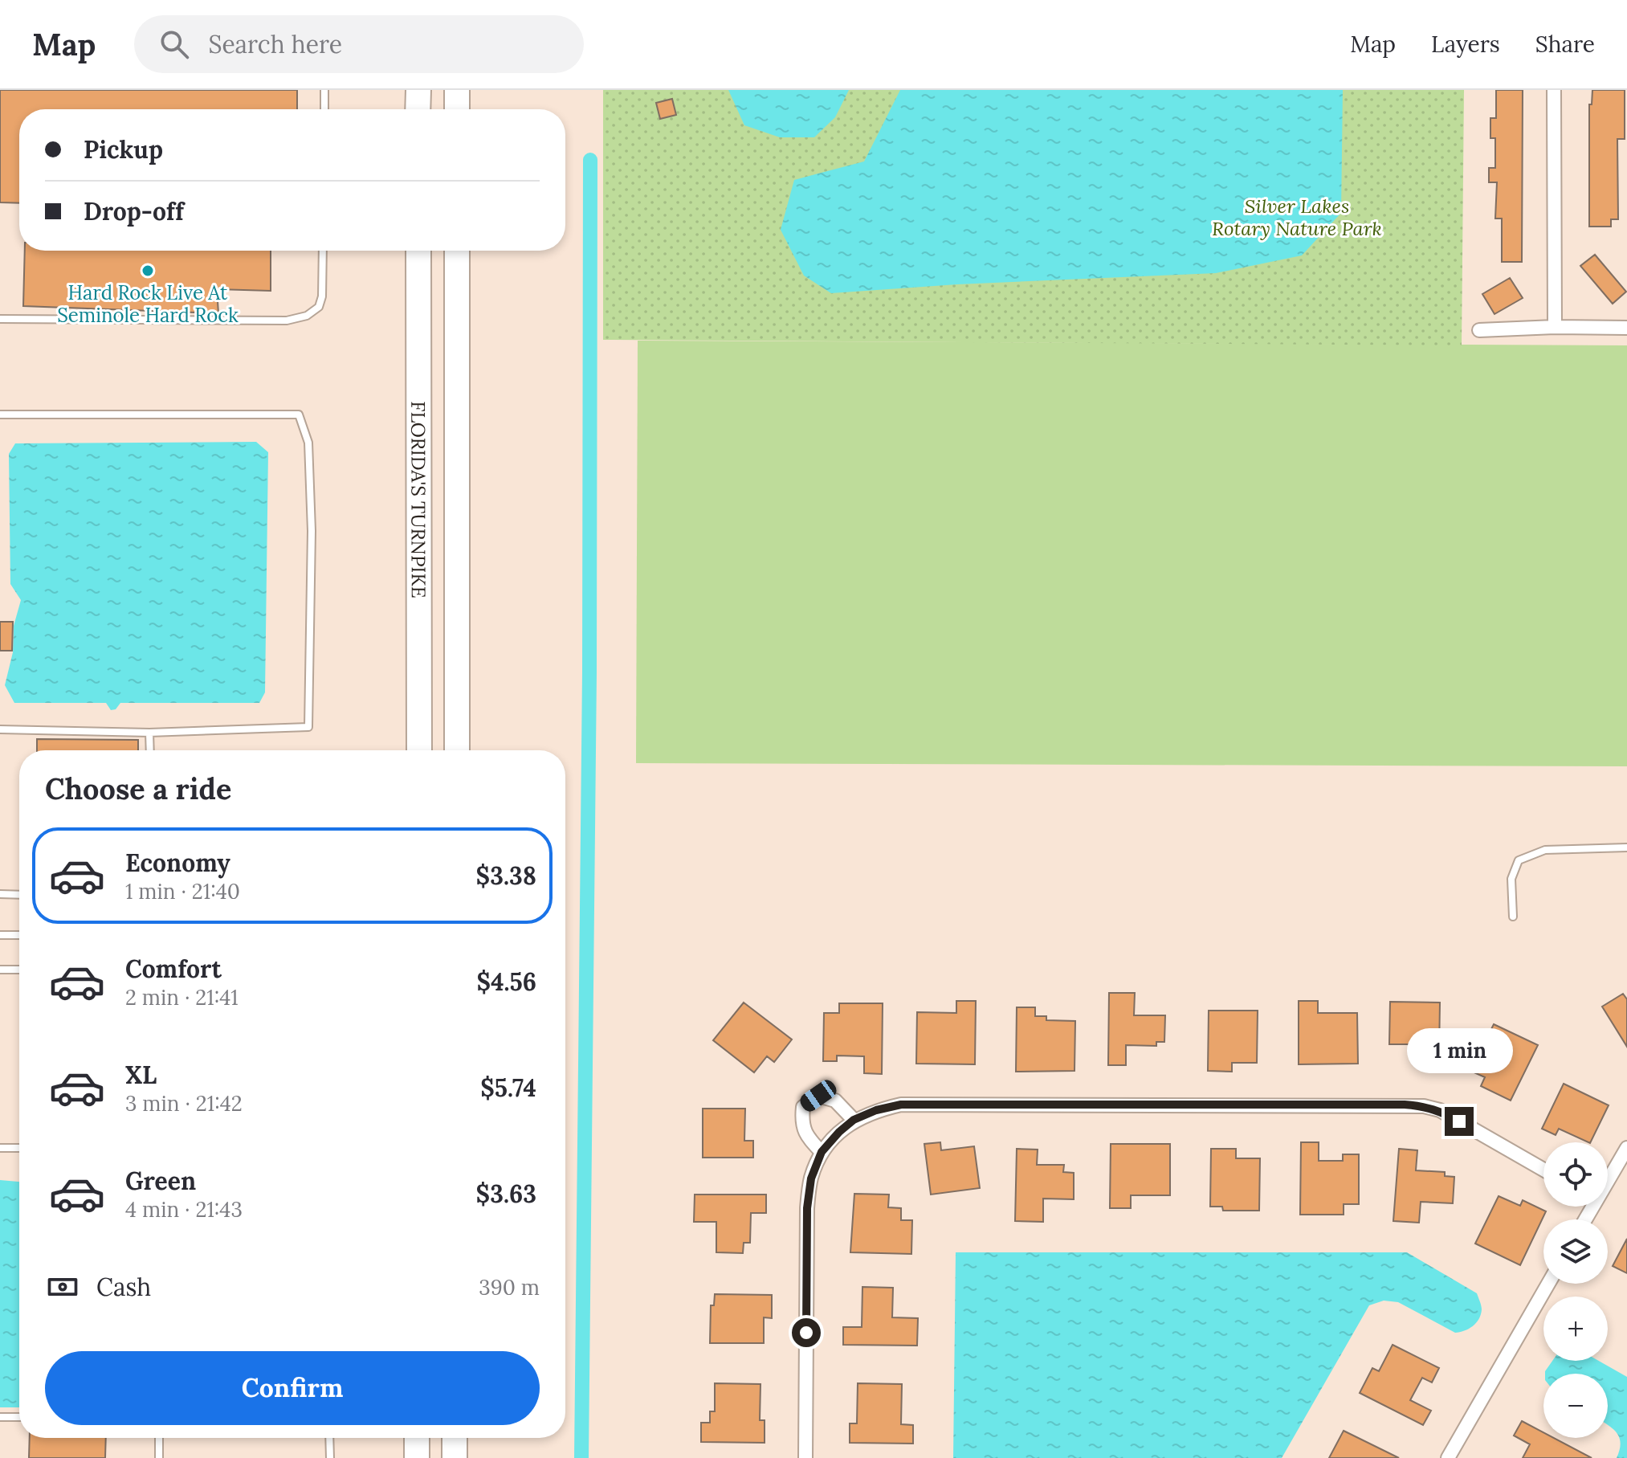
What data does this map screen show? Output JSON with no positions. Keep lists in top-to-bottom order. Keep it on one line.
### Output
{"streets":{"highway":["FLORIDA'S TURNPIKE"]},"parks":["Silver Lakes Rotary Nature Park"],"places":["Hard Rock Live At Seminole Hard Rock"],"page":{"header":"Map","search":"Search here","nav":["Map","Layers","Share"],"banner":["Pickup","Drop-off"],"heading":"Choose a ride","list":[{"name":"Economy","note":"1 min · 21:40","value":"$3.38"},{"name":"Comfort","note":"2 min · 21:41","value":"$4.56"},{"name":"XL","note":"3 min · 21:42","value":"$5.74"},{"name":"Green","note":"4 min · 21:43","value":"$3.63"}],"bubble":"1 min","map_buttons":["+","−"],"pay":["Cash","390 m"],"buttons":"Confirm"}}
